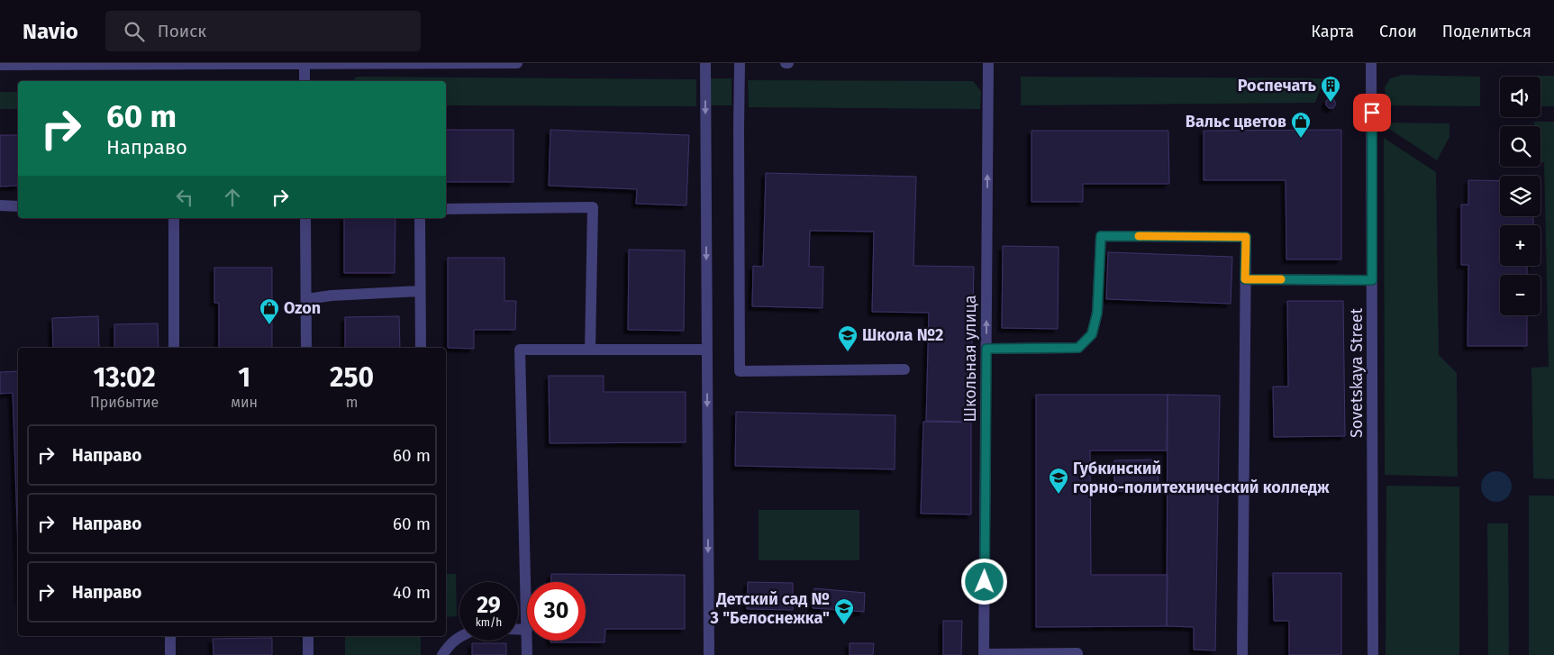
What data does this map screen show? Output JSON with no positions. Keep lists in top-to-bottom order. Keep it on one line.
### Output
{"streets":{"street":["Школьная улица","Sovetskaya Street"]},"one_way":["Школьная улица"],"places":{"building":["Роспечать"],"shop":["Вальс цветов","Ozon"],"school or university":["Школа №2","Губкинский горно-политехнический колледж","Детский сад № 3 \"Белоснежка\""]},"page":{"header":"Navio","search":"Поиск","nav":["Карта","Слои","Поделиться"],"map_buttons":["+","−"],"turn":["60 m","Направо"],"eta":["13:02","Прибытие","1","мин","250","m"],"list":[{"name":"Направо","value":"60 m"},{"name":"Направо","value":"60 m"},{"name":"Направо","value":"40 m"}],"speed":"29 km/h","limit":"30"}}
